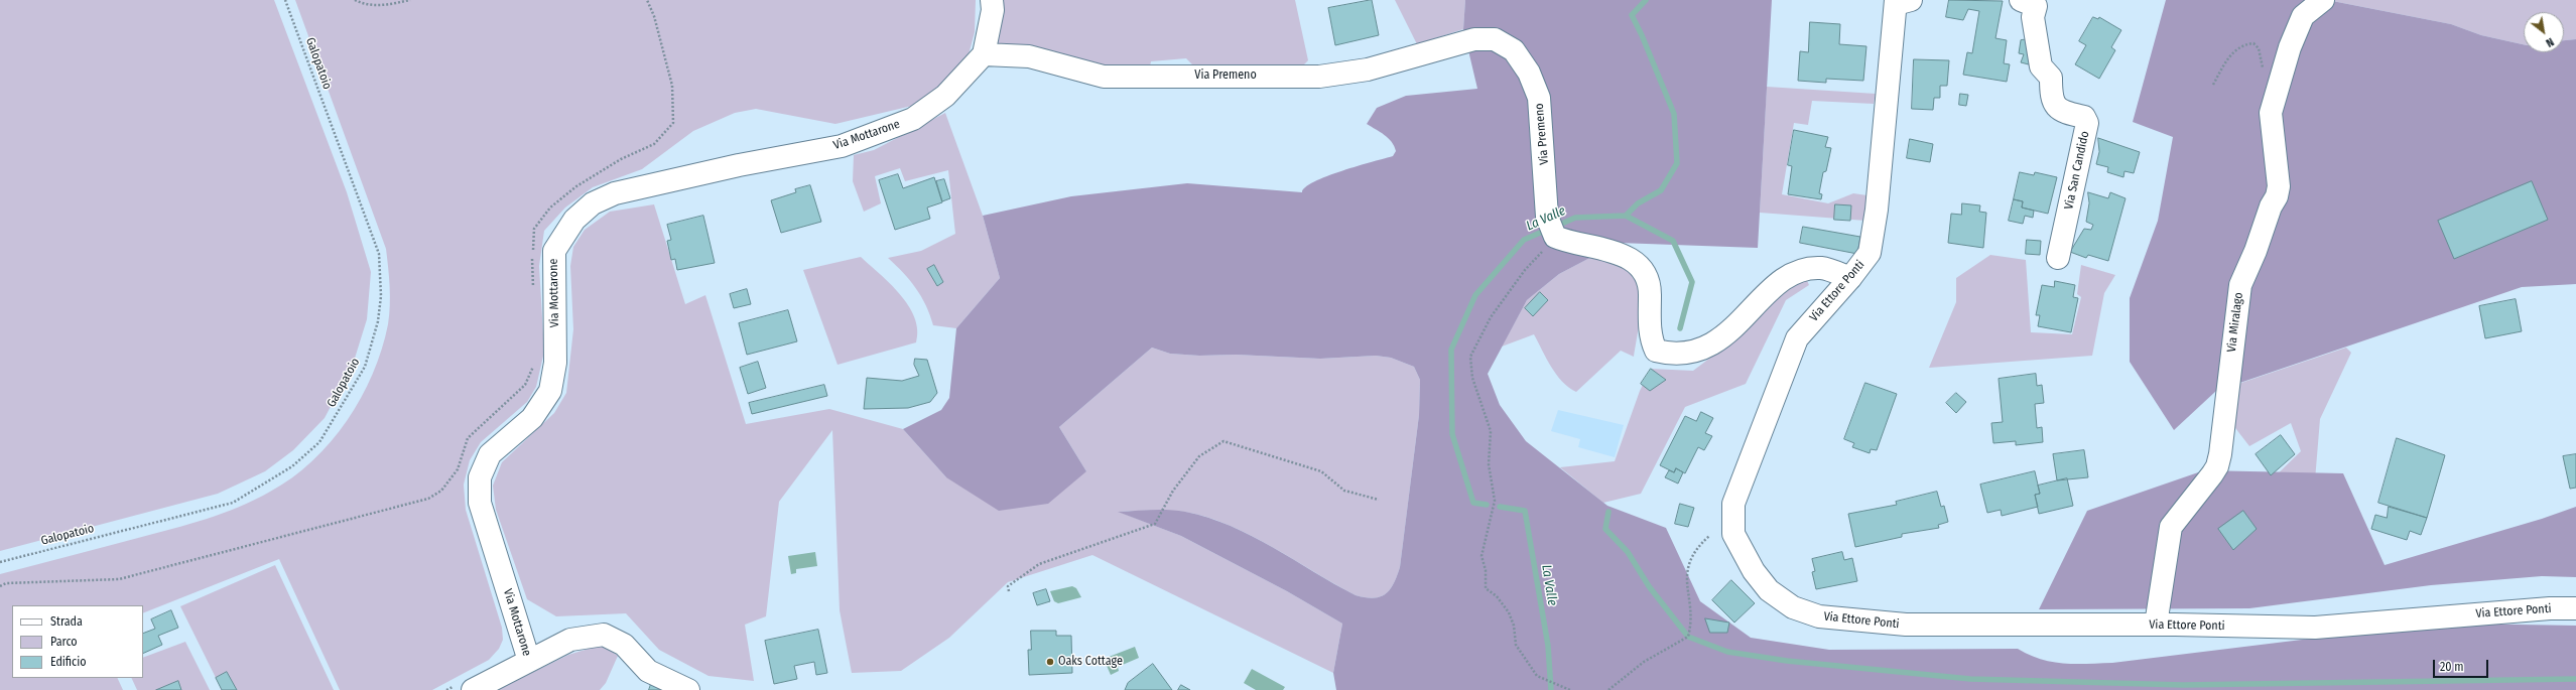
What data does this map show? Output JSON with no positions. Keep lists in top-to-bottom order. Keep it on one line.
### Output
{"streets":{"street":["Via Premeno","Via Mottarone","Via San Candido","Via Ettore Ponti","Via Miralago"],"path":["Galopatoio"]},"crossings":[["Via Premeno","Via Mottarone"],["Via Ettore Ponti","Via Miralago"]],"water":["La Valle"],"places":["Oaks Cottage"],"legend":["Strada","Parco","Edificio"],"scale_bar":"20 m","north":"bottom right"}
